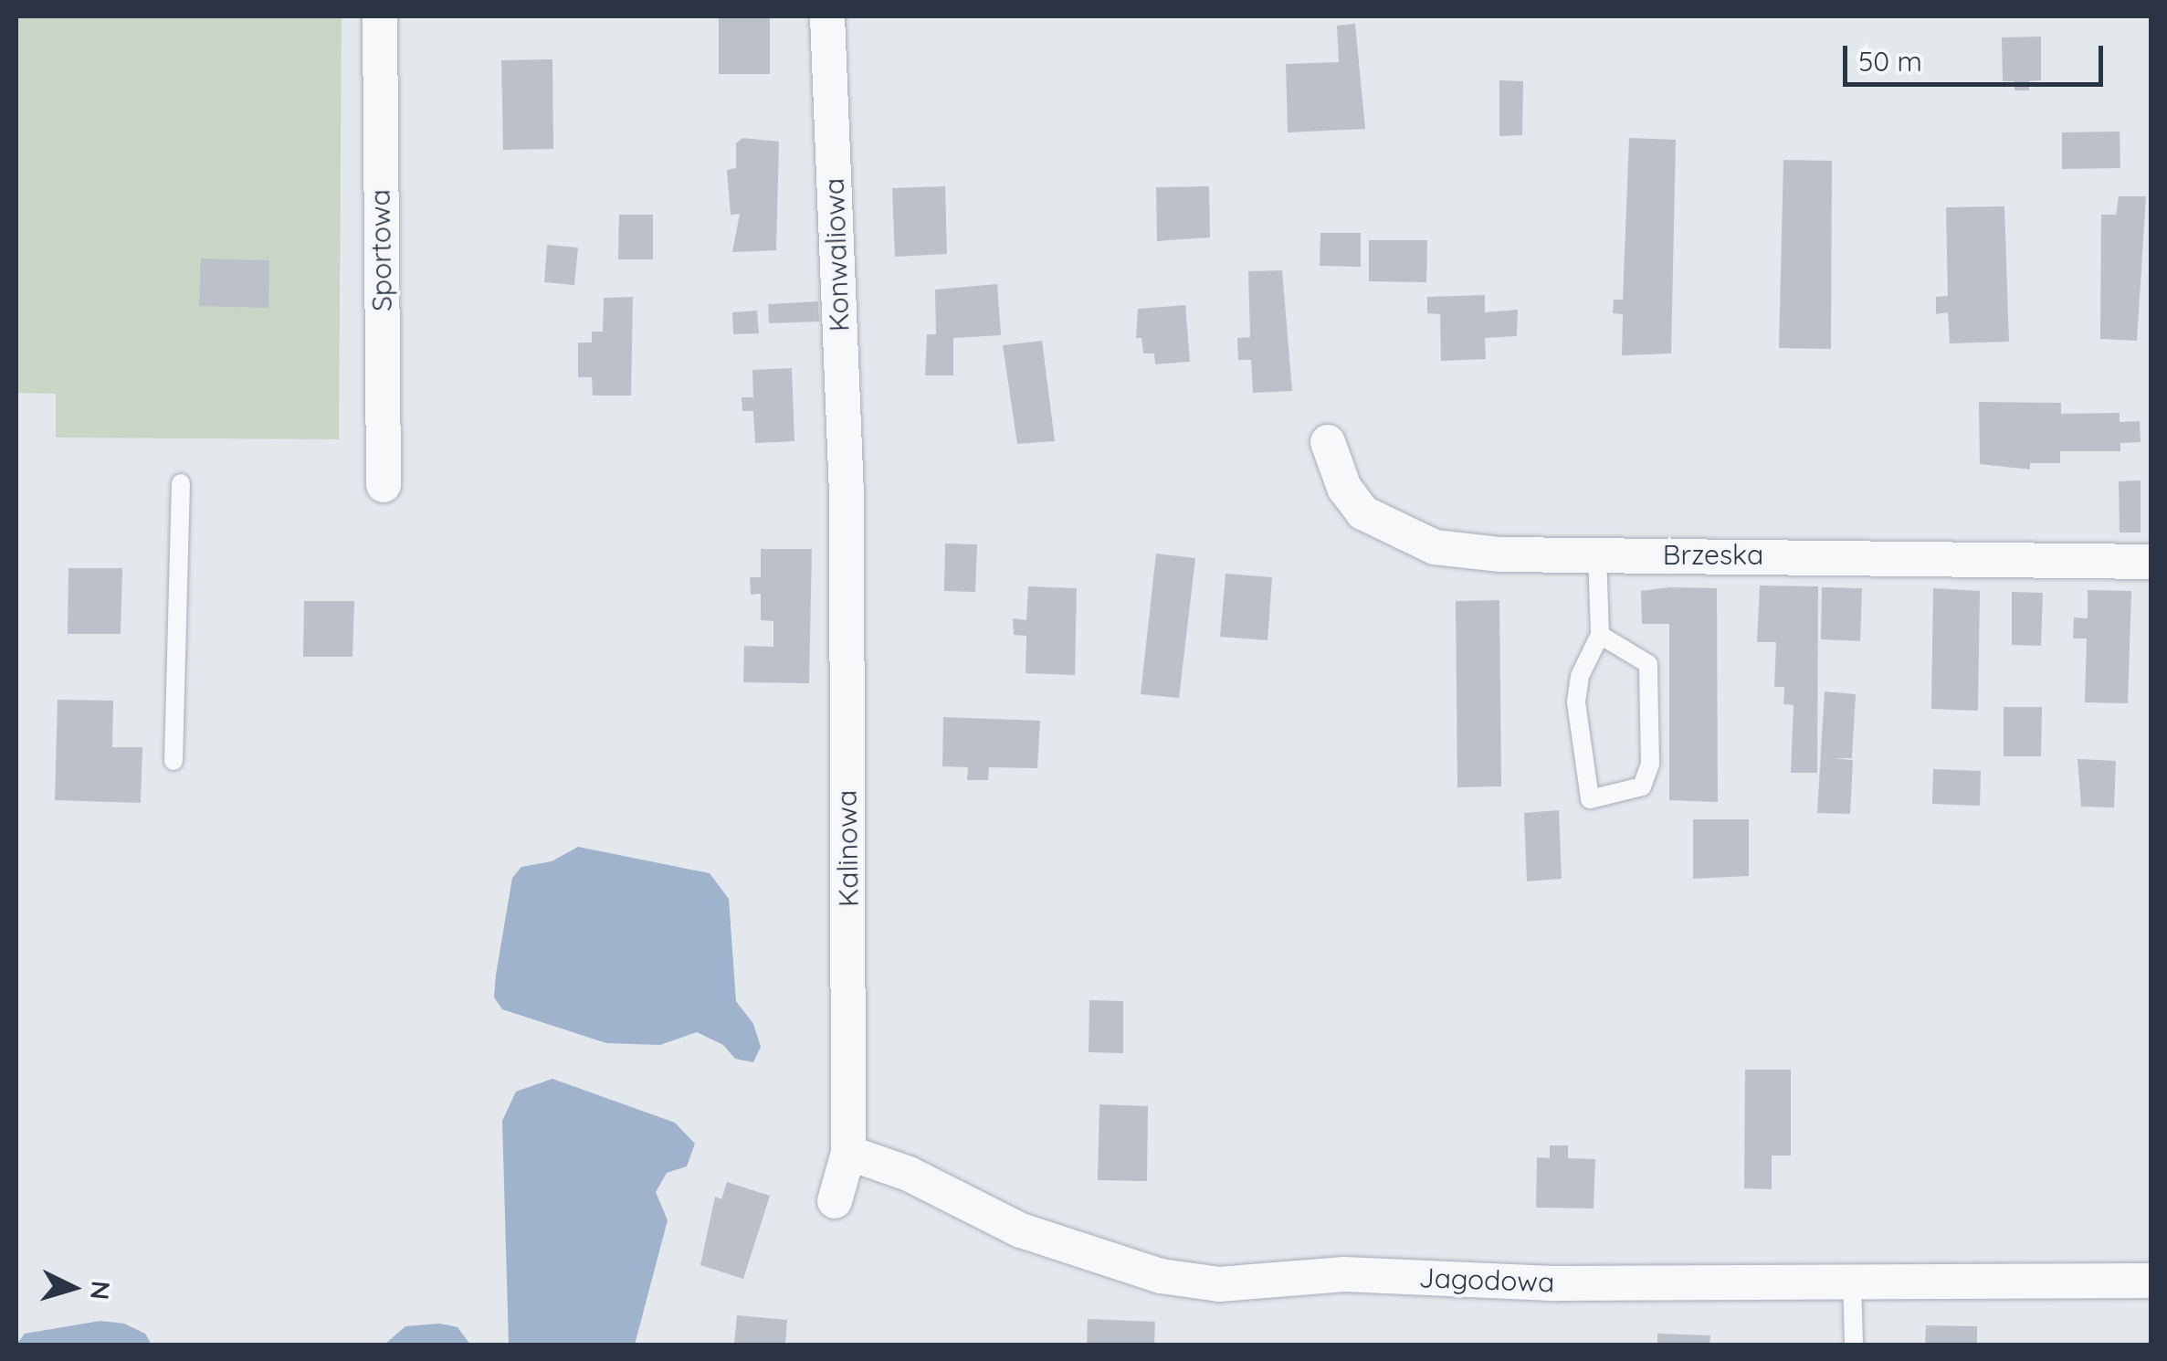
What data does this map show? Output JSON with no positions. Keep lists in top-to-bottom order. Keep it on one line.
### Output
{"streets":{"street":["Sportowa","Konwaliowa","Brzeska","Kalinowa","Jagodowa"]},"crossings":[["Konwaliowa","Kalinowa"],["Kalinowa","Jagodowa"]],"scale_bar":"50 m","north":"right"}
